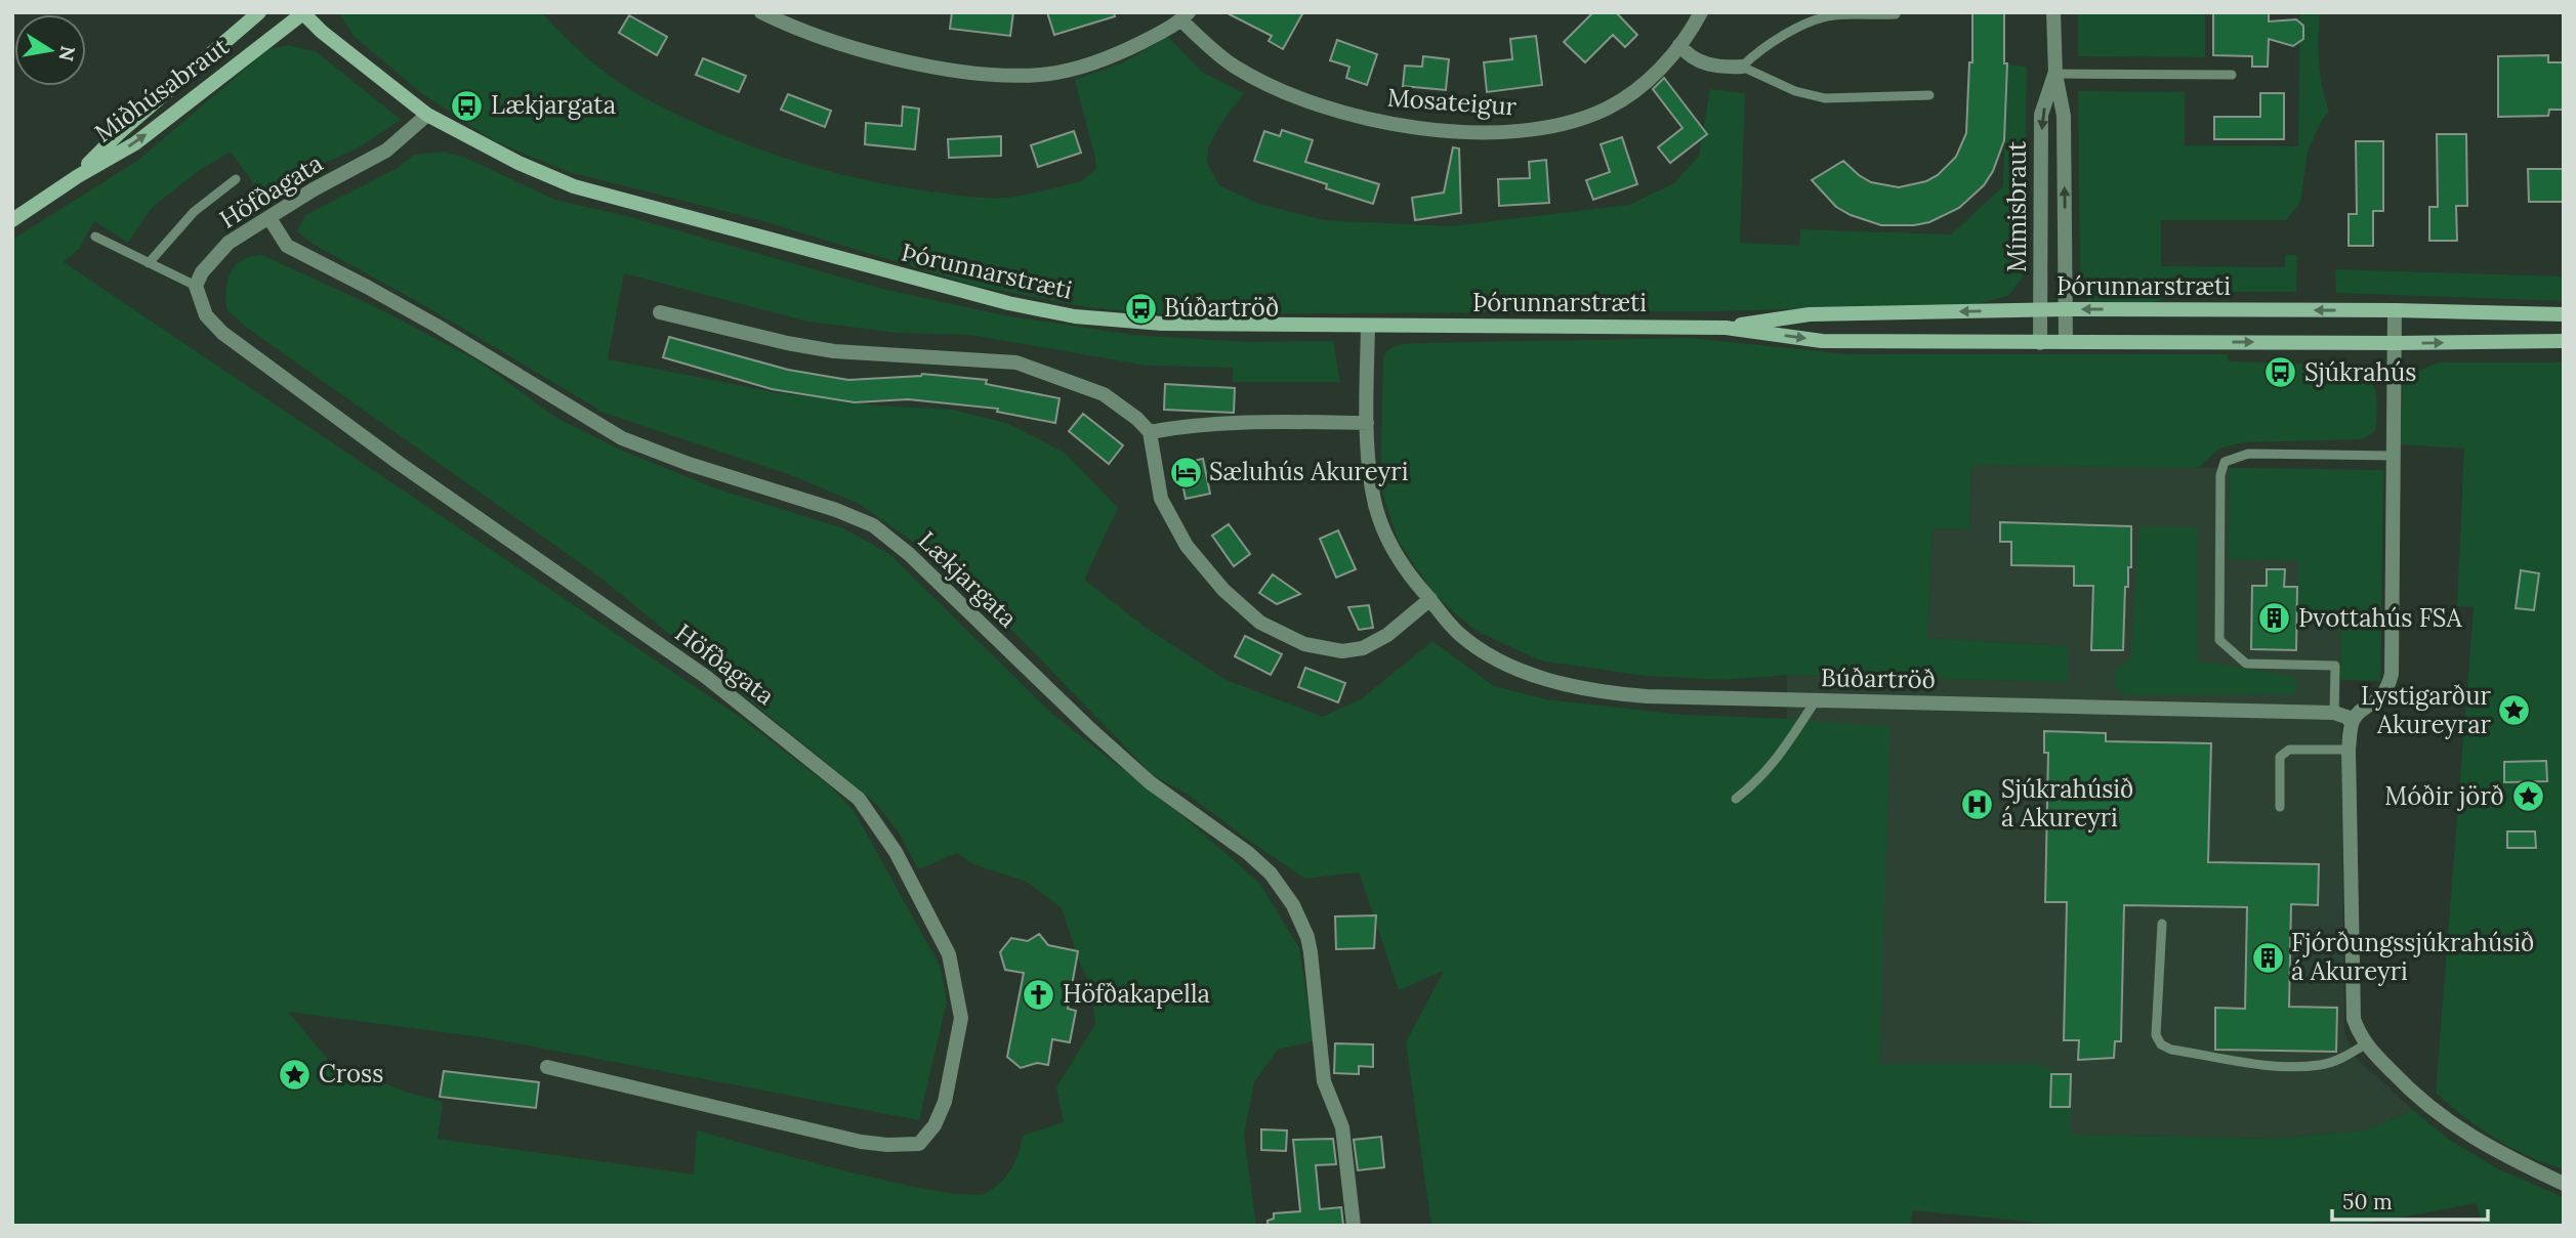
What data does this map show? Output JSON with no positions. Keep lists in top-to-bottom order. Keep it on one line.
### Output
{"streets":{"street":["Miðhúsabraut","Mosateigur","Höfðagata","Mímisbraut","Þórunnarstræti","Lækjargata","Búðartröð"]},"crossings":[["Miðhúsabraut","Þórunnarstræti"],["Höfðagata","Þórunnarstræti"],["Höfðagata","Lækjargata"],["Mímisbraut","Þórunnarstræti"],["Þórunnarstræti","Búðartröð"]],"places":{"bus stop":["Lækjargata","Búðartröð","Sjúkrahús"],"hotel":["Sæluhús Akureyri"],"building":["Þvottahús FSA","Fjórðungssjúkrahúsið á Akureyri"],"place":["Lystigarður Akureyrar","Móðir jörð","Cross"],"hospital":["Sjúkrahúsið á Akureyri"],"church":["Höfðakapella"]},"scale_bar":"50 m","north":"right"}
